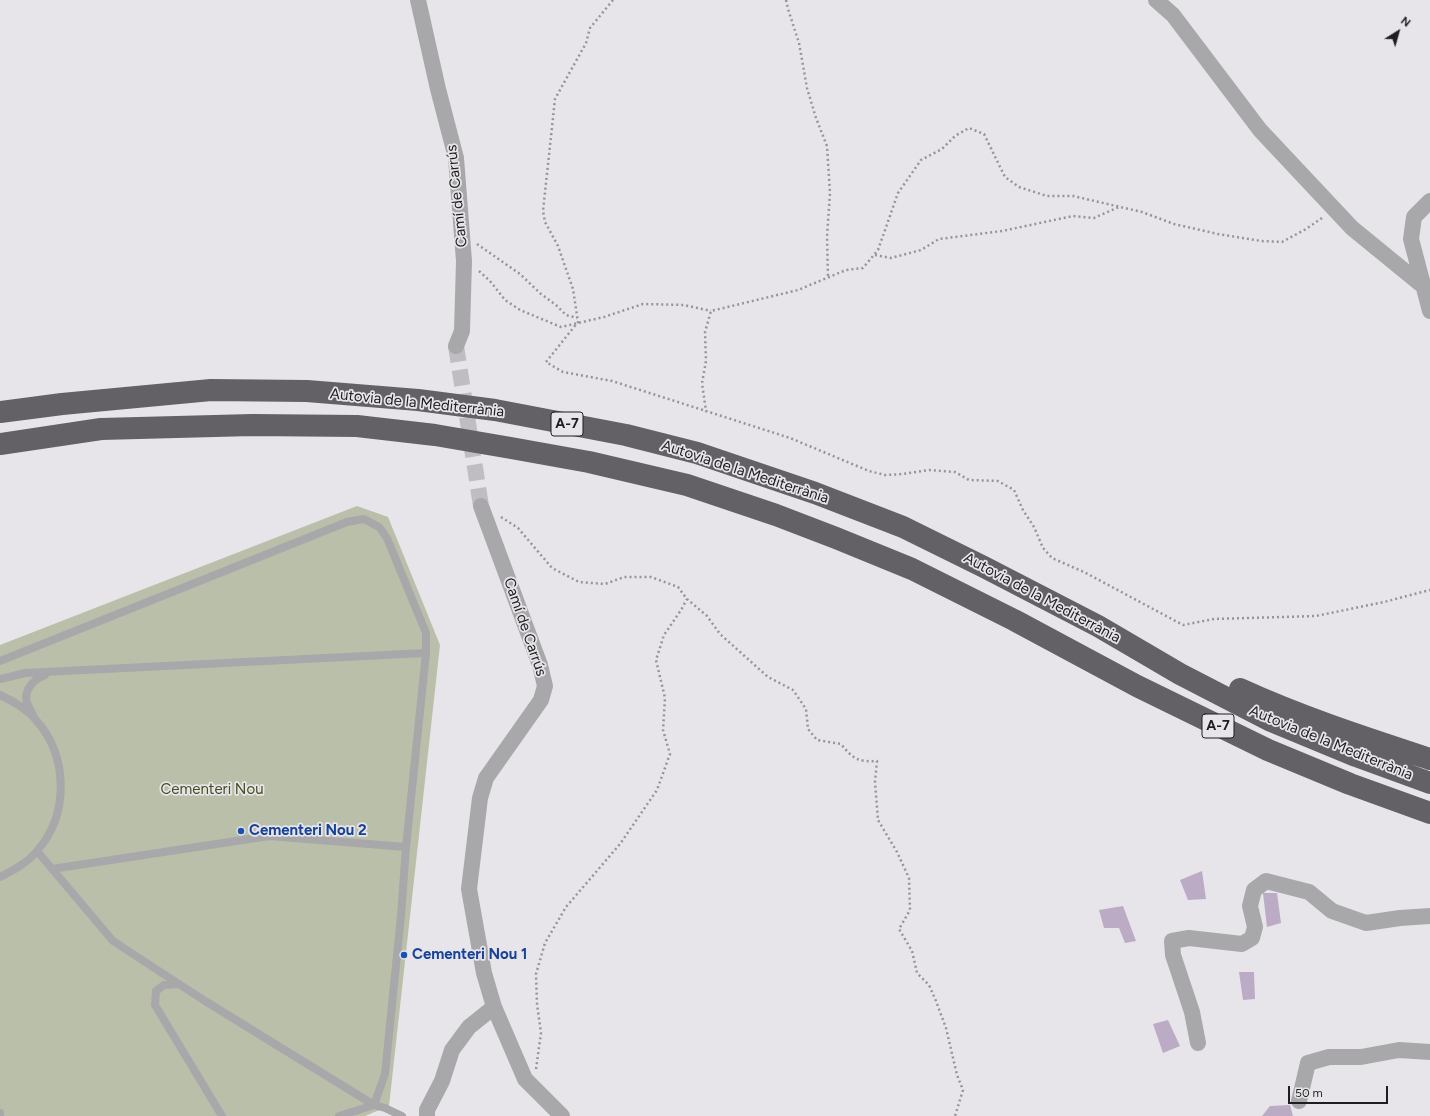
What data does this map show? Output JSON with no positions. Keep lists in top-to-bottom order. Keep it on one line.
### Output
{"streets":{"highway":["Autovia de la Mediterrània","A-7"],"street":["Camí de Carrús"]},"parks":["Cementeri Nou"],"places":["Cementeri Nou 2","Cementeri Nou 1"],"scale_bar":"50 m","north":"top right"}
